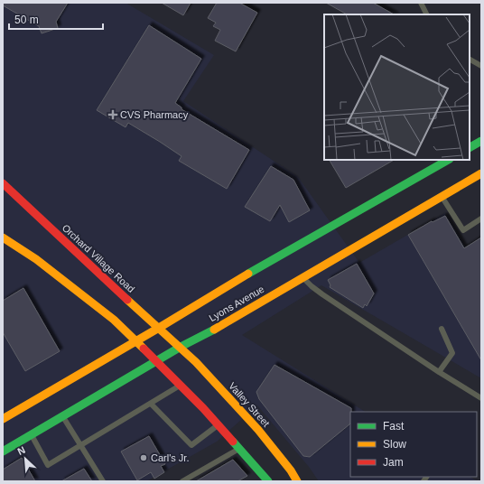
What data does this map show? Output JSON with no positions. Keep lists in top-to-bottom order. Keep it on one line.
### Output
{"streets":{"main road":["Orchard Village Road","Lyons Avenue","Valley Street"]},"crossings":[["Orchard Village Road","Lyons Avenue"],["Orchard Village Road","Valley Street"],["Lyons Avenue","Valley Street"]],"places":{"health":["CVS Pharmacy"],"other":["Carl's Jr."]},"legend":["Fast","Slow","Jam"],"scale_bar":"50 m","north":"top left"}
